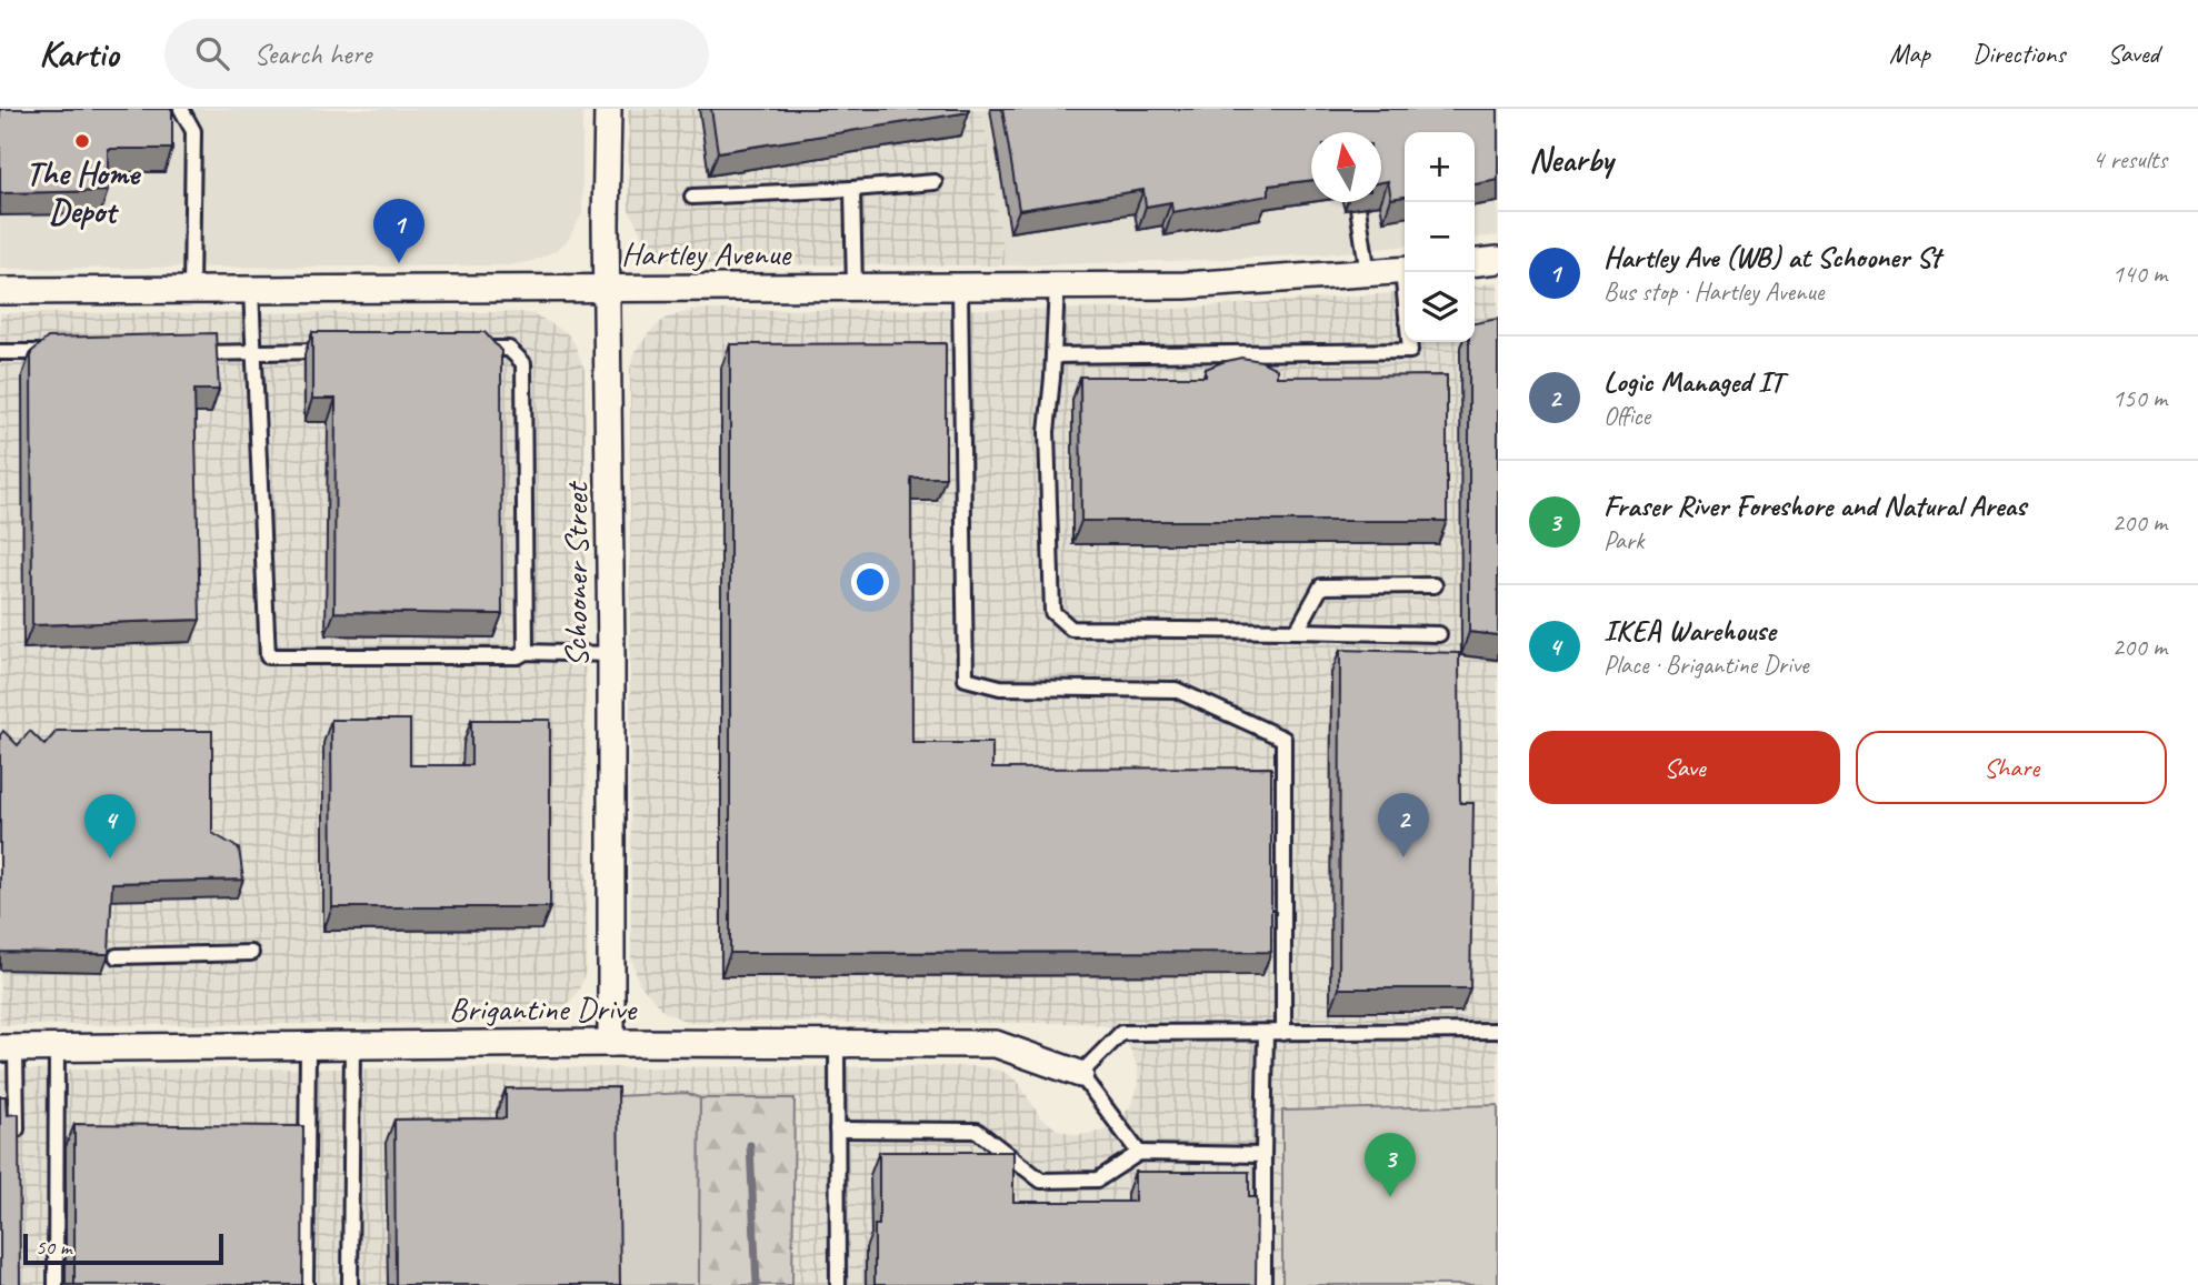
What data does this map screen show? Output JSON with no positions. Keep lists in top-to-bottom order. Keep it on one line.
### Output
{"streets":{"street":["Hartley Avenue","Schooner Street","Brigantine Drive"]},"crossings":[["Hartley Avenue","Schooner Street"],["Schooner Street","Brigantine Drive"]],"places":["The Home Depot"],"scale_bar":"50 m","north":"top","page":{"header":"Kartio","search":"Search here","nav":["Map","Directions","Saved"],"heading":["Nearby","4 results"],"map_buttons":["+","−"],"pins":["1","2","4","3"],"list":[{"mark":"1","name":"Hartley Ave (WB) at Schooner St","note":"Bus stop · Hartley Avenue","value":"140 m"},{"mark":"2","name":"Logic Managed IT","note":"Office","value":"150 m"},{"mark":"3","name":"Fraser River Foreshore and Natural Areas","note":"Park","value":"200 m"},{"mark":"4","name":"IKEA Warehouse","note":"Place · Brigantine Drive","value":"200 m"}],"buttons":["Save","Share"],"scale":"50 m"}}
